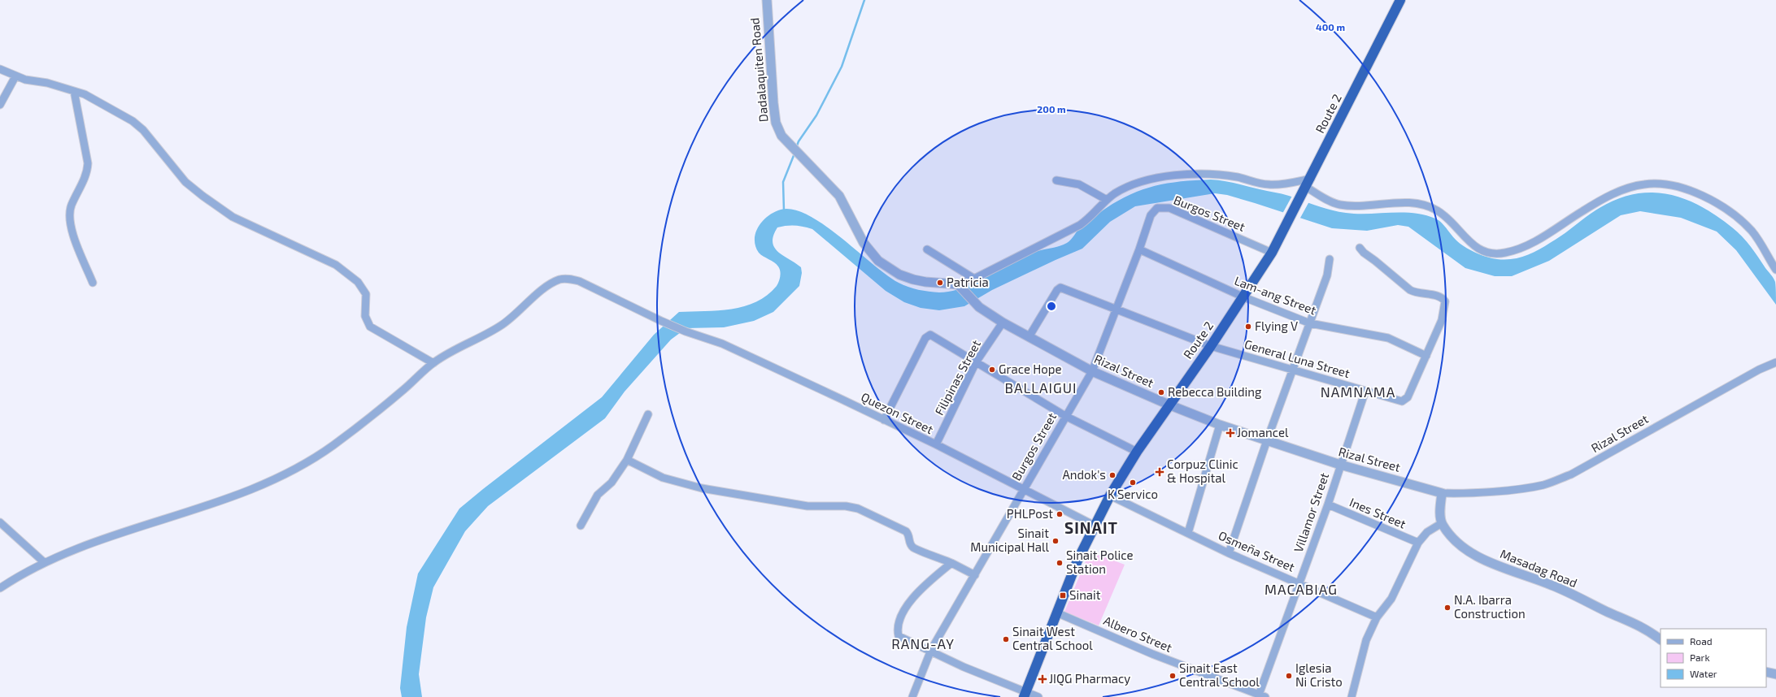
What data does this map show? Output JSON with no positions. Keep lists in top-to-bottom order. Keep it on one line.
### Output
{"streets":{"highway":["Route 2"],"street":["Dadalaquiten Road","Burgos Street","Lam-ang Street","General Luna Street","Rizal Street","Filipinas Street","Quezon Street","Villamor Street","Ines Street","Osmeña Street","Masadag Road","Albero Street"]},"crossings":[["Dadalaquiten Road","Rizal Street"],["Route 2","Burgos Street"],["Route 2","Lam-ang Street"],["Route 2","General Luna Street"],["Route 2","Rizal Street"],["Route 2","Quezon Street"],["Route 2","Osmeña Street"],["Route 2","Albero Street"],["Burgos Street","Lam-ang Street"],["Burgos Street","General Luna Street"],["Burgos Street","Rizal Street"],["Burgos Street","Quezon Street"],["Lam-ang Street","General Luna Street"],["General Luna Street","Rizal Street"],["General Luna Street","Villamor Street"],["Rizal Street","Filipinas Street"],["Rizal Street","Villamor Street"],["Filipinas Street","Quezon Street"],["Villamor Street","Ines Street"],["Villamor Street","Osmeña Street"],["Villamor Street","Albero Street"]],"districts":["BALLAIGUI","NAMNAMA","SINAIT","MACABIAG","RANG-AY"],"places":{"other":["Patricia","Flying V","Grace Hope","Rebecca Building","Andok's","K Servico","PHLPost","Sinait Municipal Hall","Sinait Police Station","N.A. Ibarra Construction","Sinait West Central School","Sinait East Central School","Iglesia Ni Cristo"],"health":["Jomancel","Corpuz Clinic & Hospital","JIQG Pharmacy"],"transit":["Sinait"]},"legend":["Road","Park","Water"],"rings":["400 m","200 m"]}
